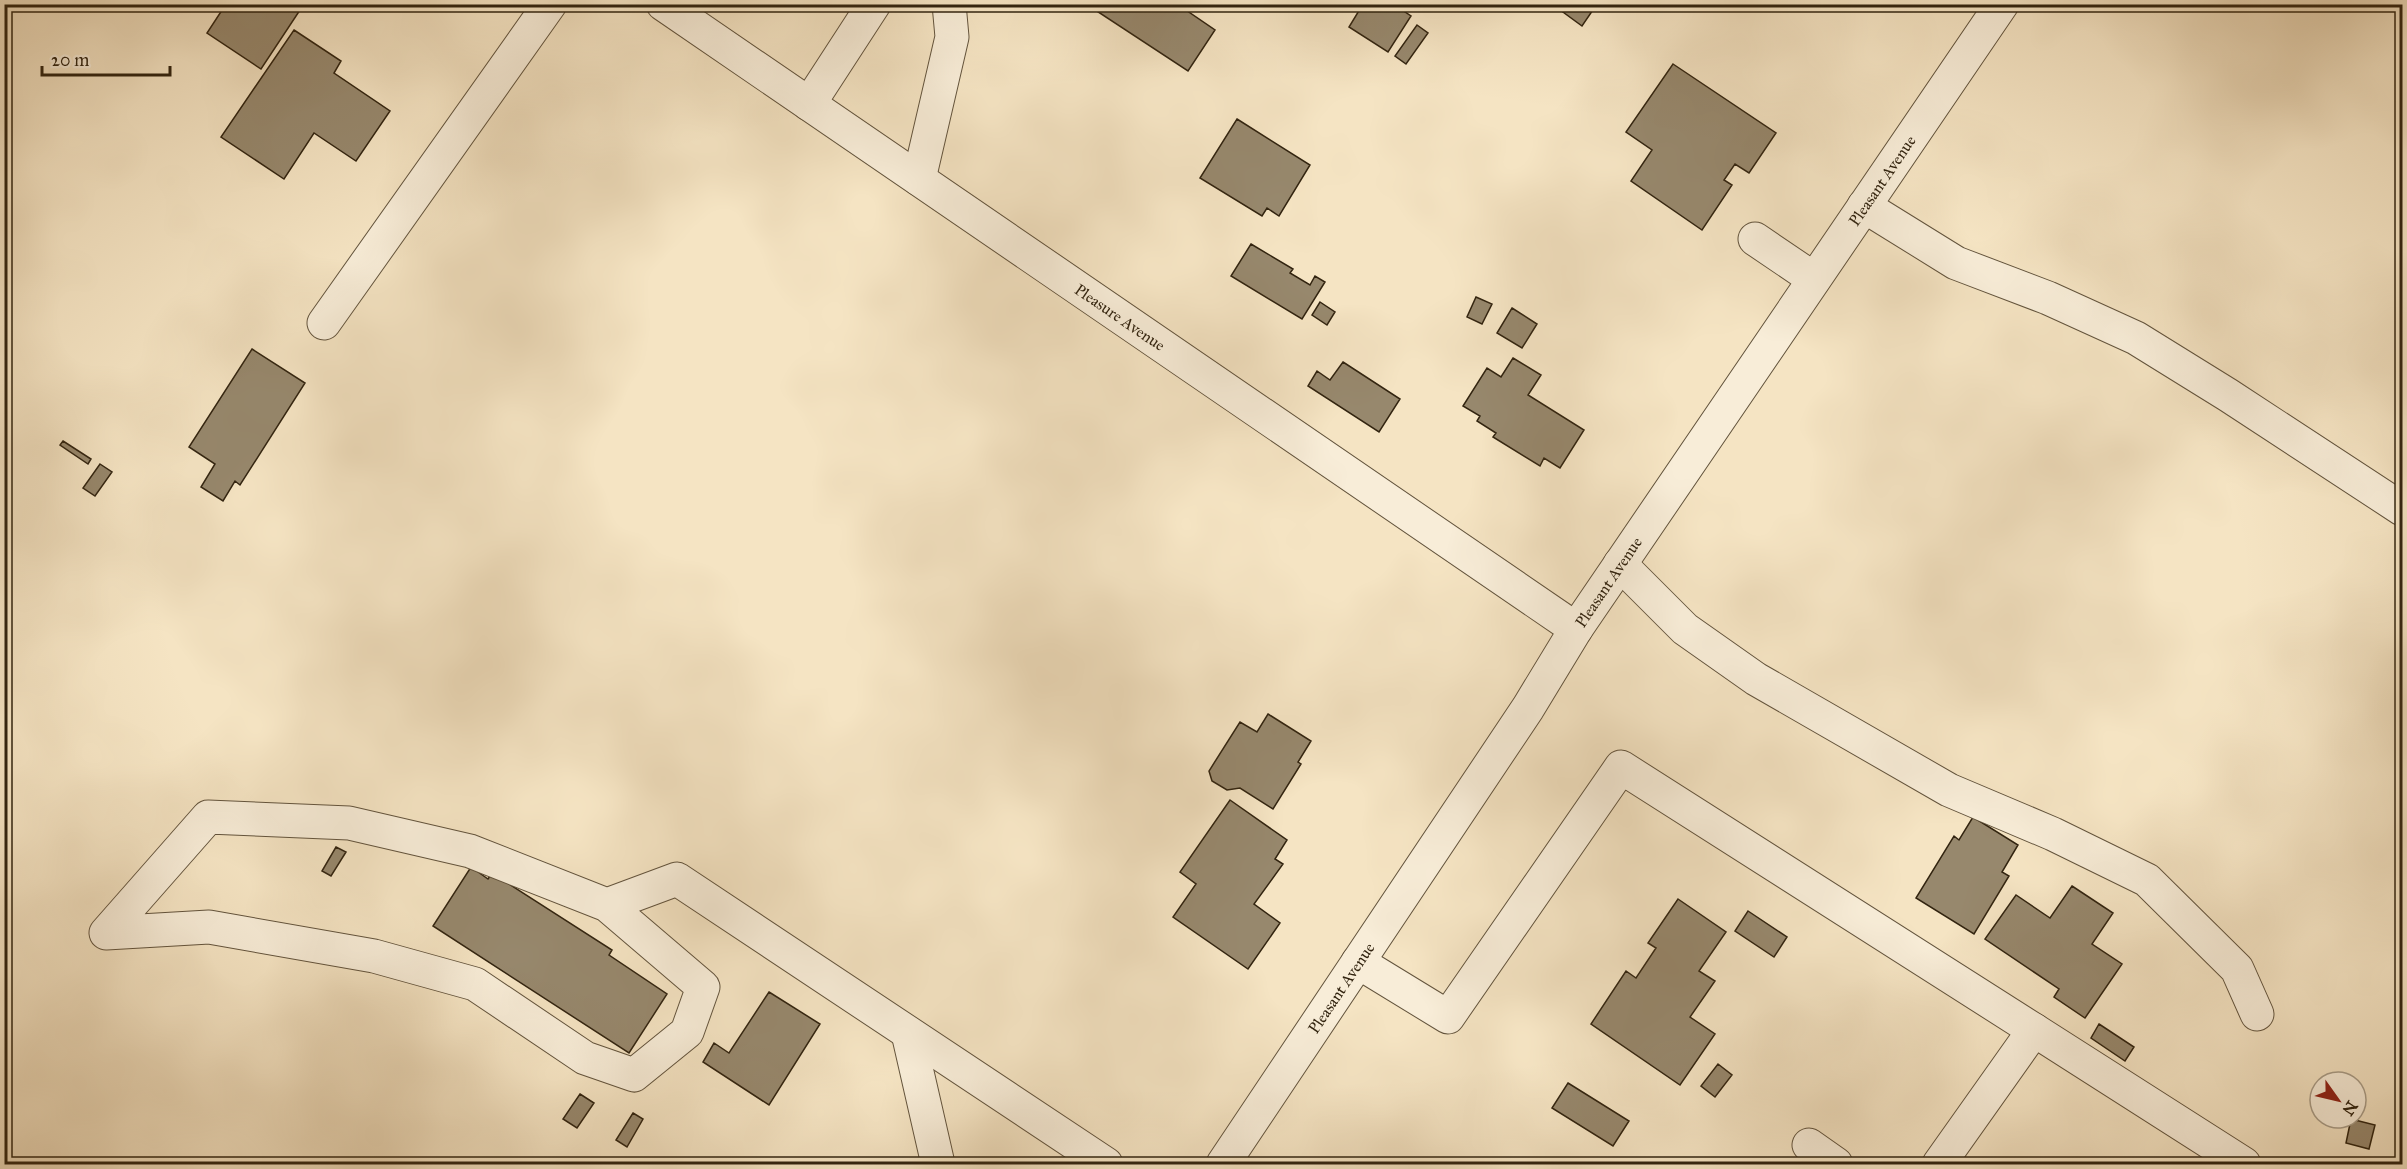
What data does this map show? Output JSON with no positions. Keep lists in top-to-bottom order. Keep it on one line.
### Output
{"streets":{"street":["Pleasant Avenue","Pleasure Avenue"]},"crossings":[["Pleasant Avenue","Pleasure Avenue"]],"scale_bar":"20 m","north":"bottom right"}
